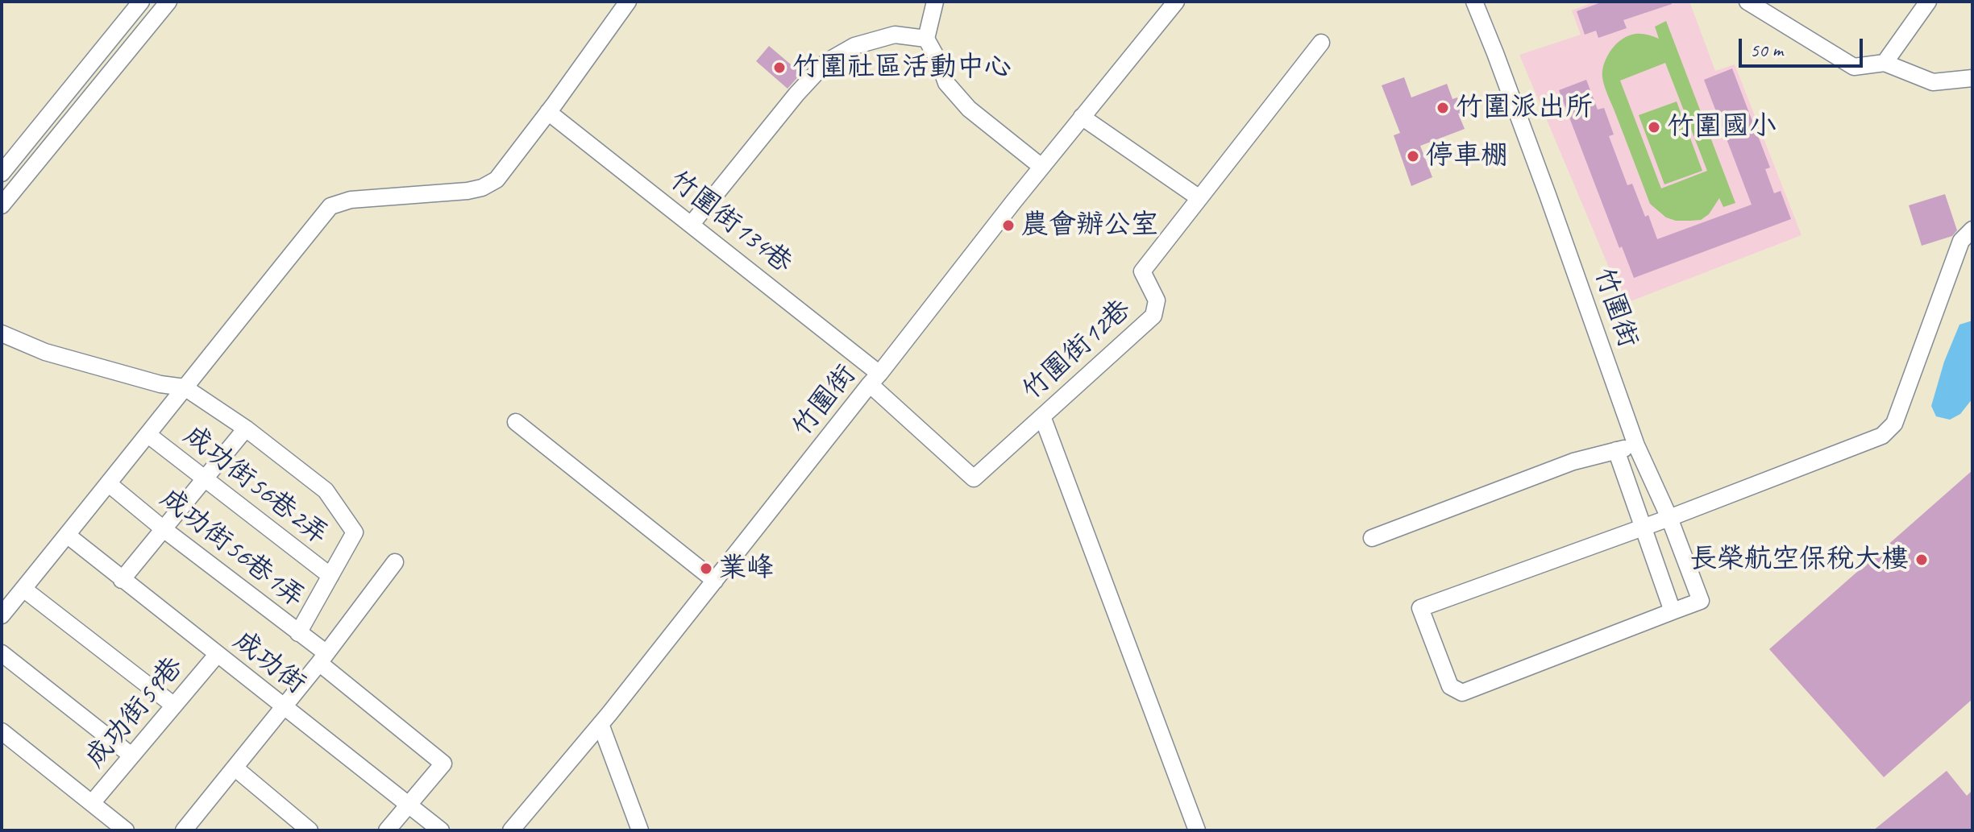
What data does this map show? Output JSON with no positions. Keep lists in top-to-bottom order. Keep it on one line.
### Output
{"streets":{"street":["竹圍街134巷","竹圍街","竹圍街12巷","成功街56巷2弄","成功街56巷1弄","成功街","成功街59巷"]},"crossings":[["竹圍街134巷","竹圍街"],["竹圍街134巷","竹圍街12巷"],["竹圍街","竹圍街12巷"],["成功街56巷1弄","成功街"],["成功街","成功街59巷"]],"places":["竹圍社區活動中心","竹圍派出所","竹圍國小","停車棚","農會辦公室","長榮航空保稅大樓","業峰"],"scale_bar":"50 m"}
